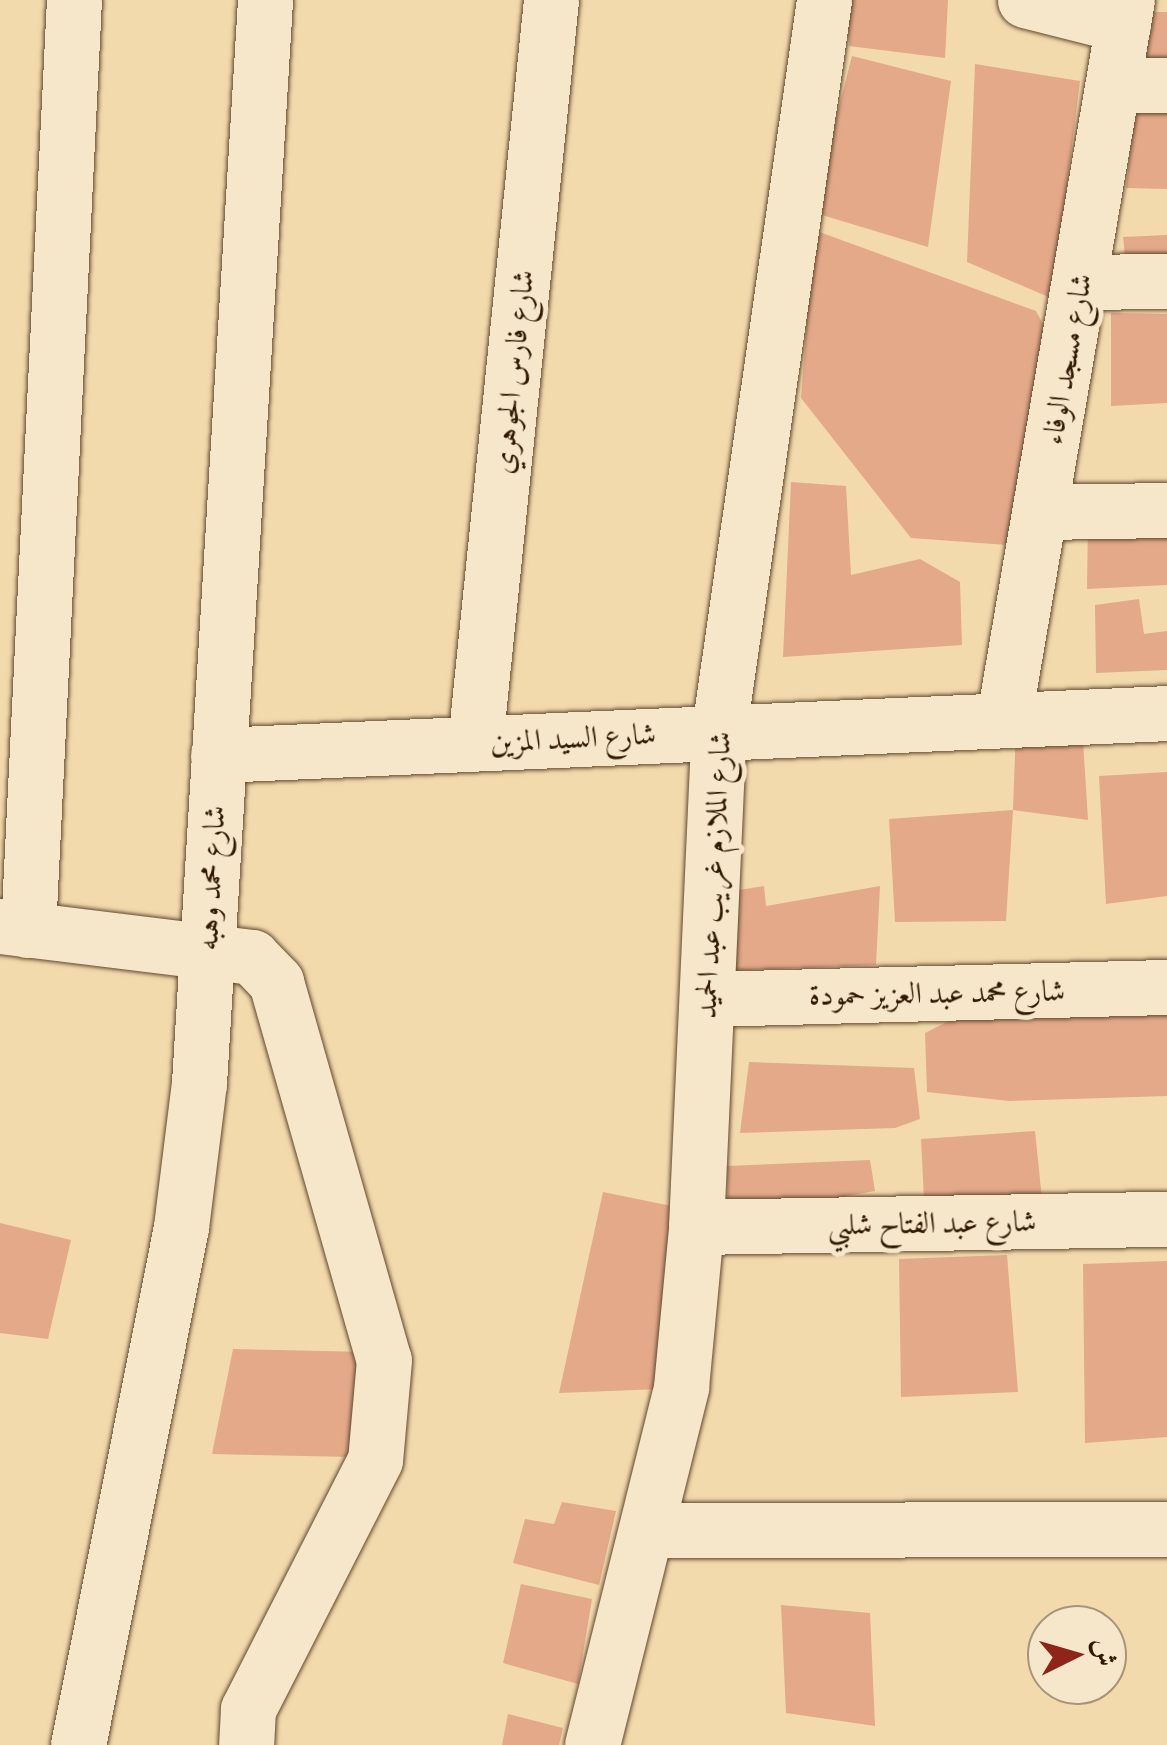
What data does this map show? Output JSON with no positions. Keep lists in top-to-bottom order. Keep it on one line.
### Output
{"streets":{"street":["شارع مسجد الوفاء","شارع فارس الجوهري","شارع السيد المزين","شارع الملازم غريب عبد الحميد","شارع محمد وهبه","شارع محمد عبد العزيز حمودة","شارع عبد الفتاح شلبي"]},"crossings":[["شارع مسجد الوفاء","شارع السيد المزين"],["شارع فارس الجوهري","شارع السيد المزين"],["شارع السيد المزين","شارع الملازم غريب عبد الحميد"],["شارع السيد المزين","شارع محمد وهبه"],["شارع الملازم غريب عبد الحميد","شارع محمد عبد العزيز حمودة"],["شارع الملازم غريب عبد الحميد","شارع عبد الفتاح شلبي"]],"north":"right"}
